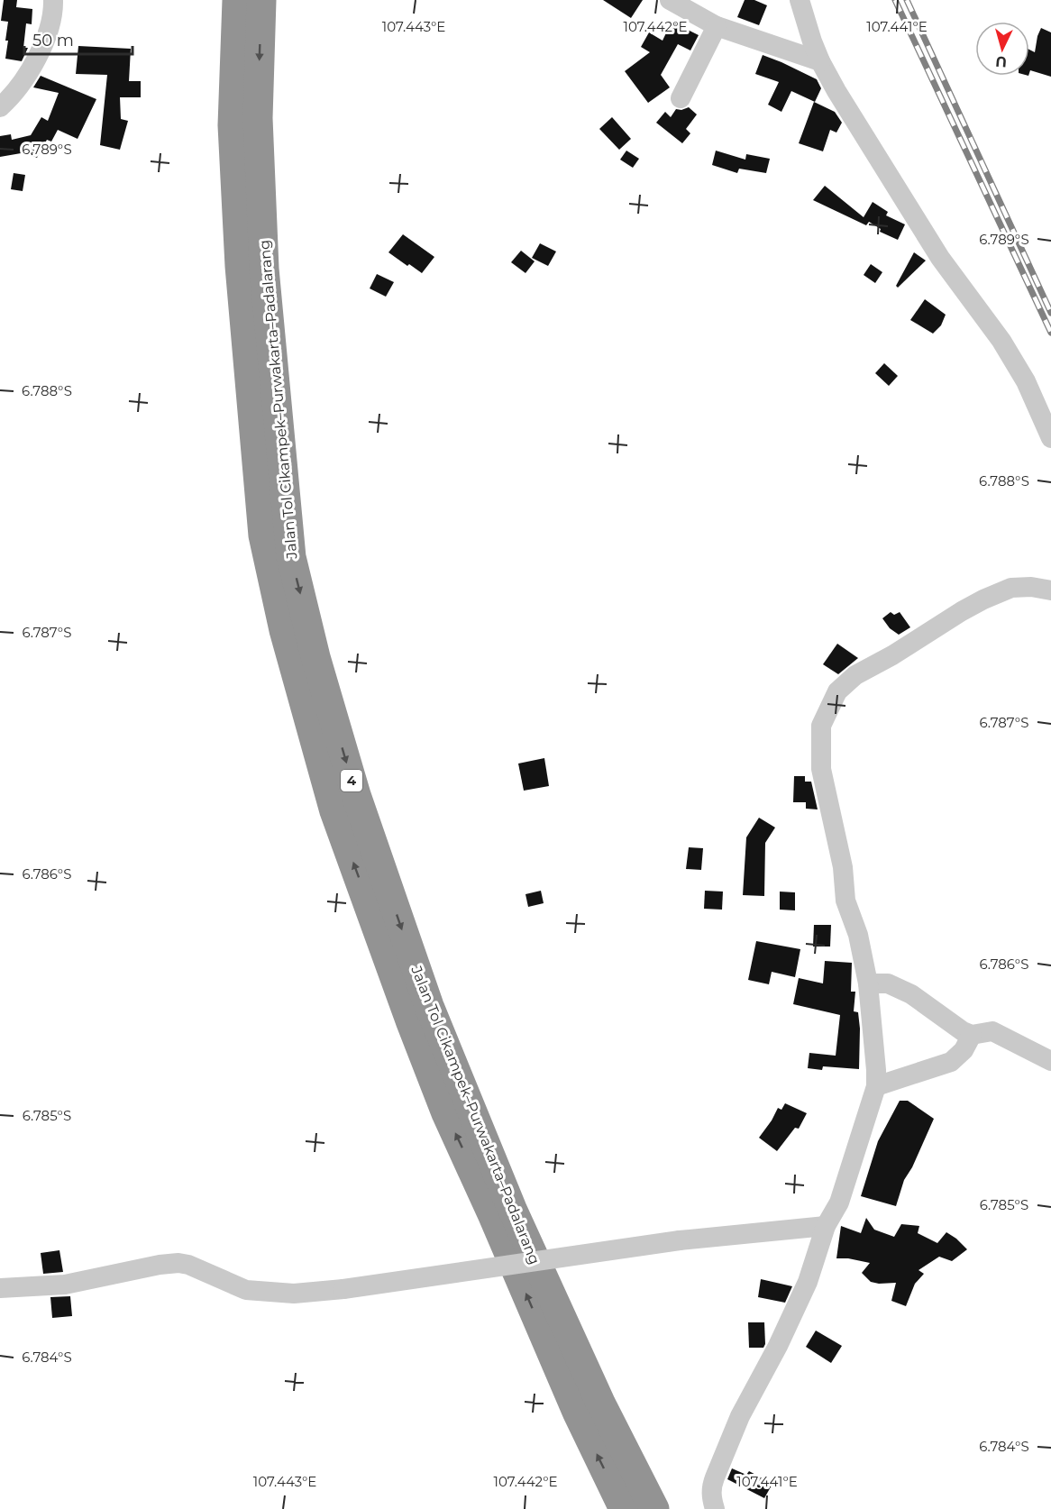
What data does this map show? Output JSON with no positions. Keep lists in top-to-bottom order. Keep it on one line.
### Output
{"streets":{"highway":["Jalan Tol Cikampek–Purwakarta–Padalarang","4"]},"scale_bar":"50 m","north":"bottom","coordinates":["107.443°E","107.442°E","107.441°E","6.789°S","6.788°S","6.787°S","6.786°S","6.785°S","6.784°S"]}
